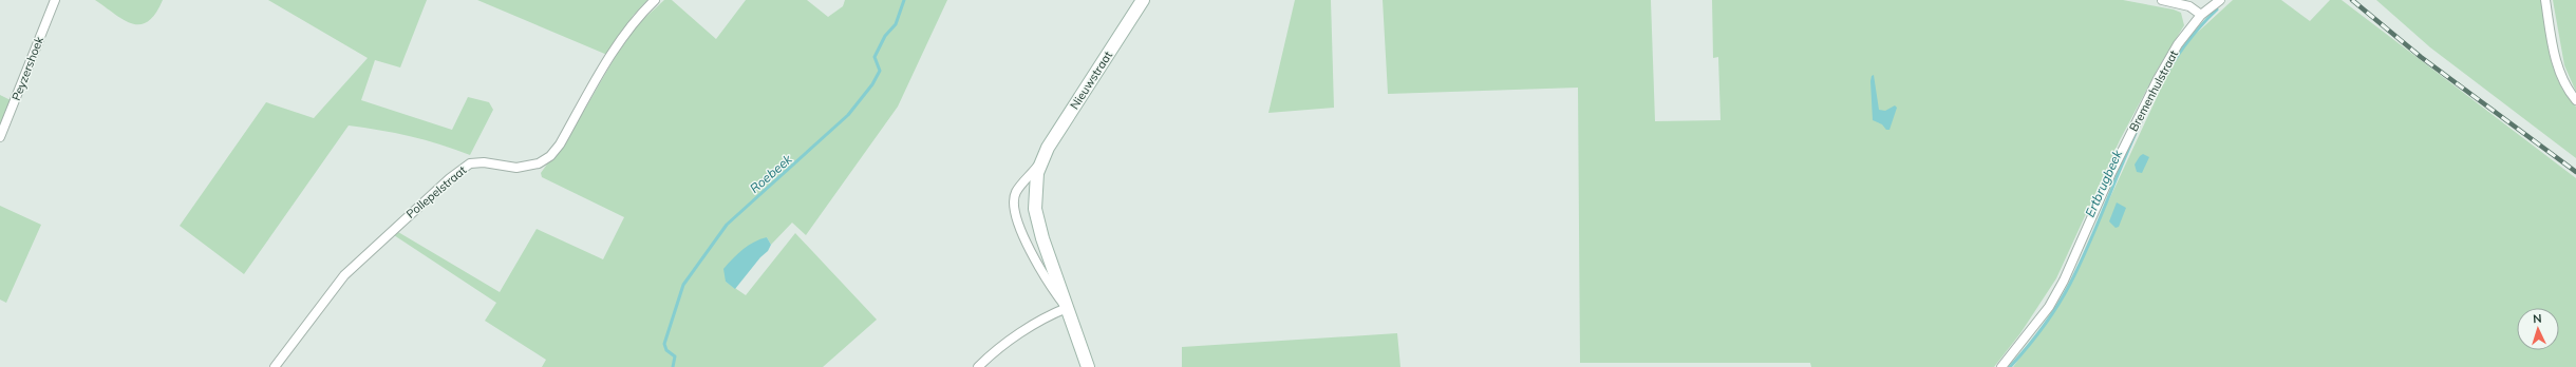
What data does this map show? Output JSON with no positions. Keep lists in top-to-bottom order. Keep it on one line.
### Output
{"streets":{"street":["Peyzershoek","Nieuwstraat","Bremenhulstraat","Pollepelstraat"]},"water":["Roebeek","Ertbrugbeek"],"north":"top"}
